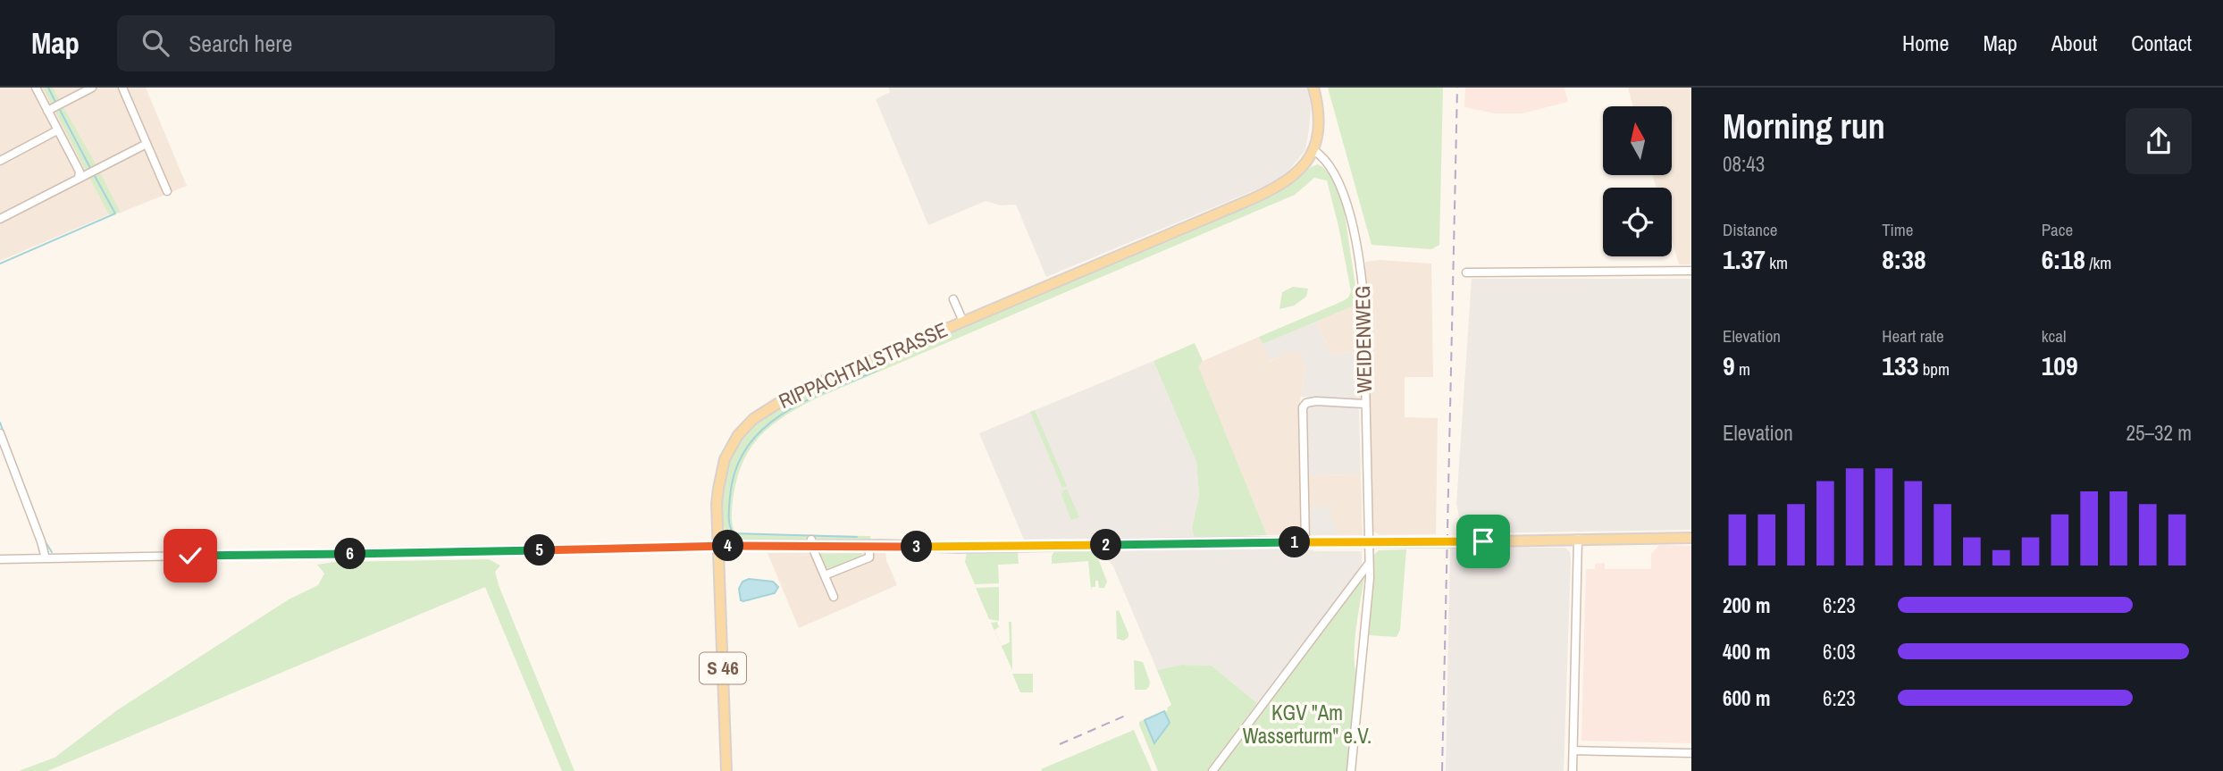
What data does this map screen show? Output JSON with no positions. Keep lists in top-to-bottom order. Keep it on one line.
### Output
{"streets":{"main road":["RIPPACHTALSTRASSE","S 46"],"street":["WEIDENWEG"]},"crossings":[["WEIDENWEG","RIPPACHTALSTRASSE"]],"parks":["KGV \"Am Wasserturm\" e.V."],"north":"top","page":{"header":"Map","search":"Search here","nav":["Home","Map","About","Contact"],"heading":["Morning run","08:43"],"stats":[["Distance","1.37 km"],["Time","8:38"],["Pace","6:18 /km"],["Elevation","9 m"],["Heart rate","133 bpm"],["kcal","109"]],"chart":["Elevation","25–32 m"],"pins":["1","2","4","3","5","6"],"list":[{"name":"200 m","note":"6:23"},{"name":"400 m","note":"6:03"},{"name":"600 m","note":"6:23"}]}}
